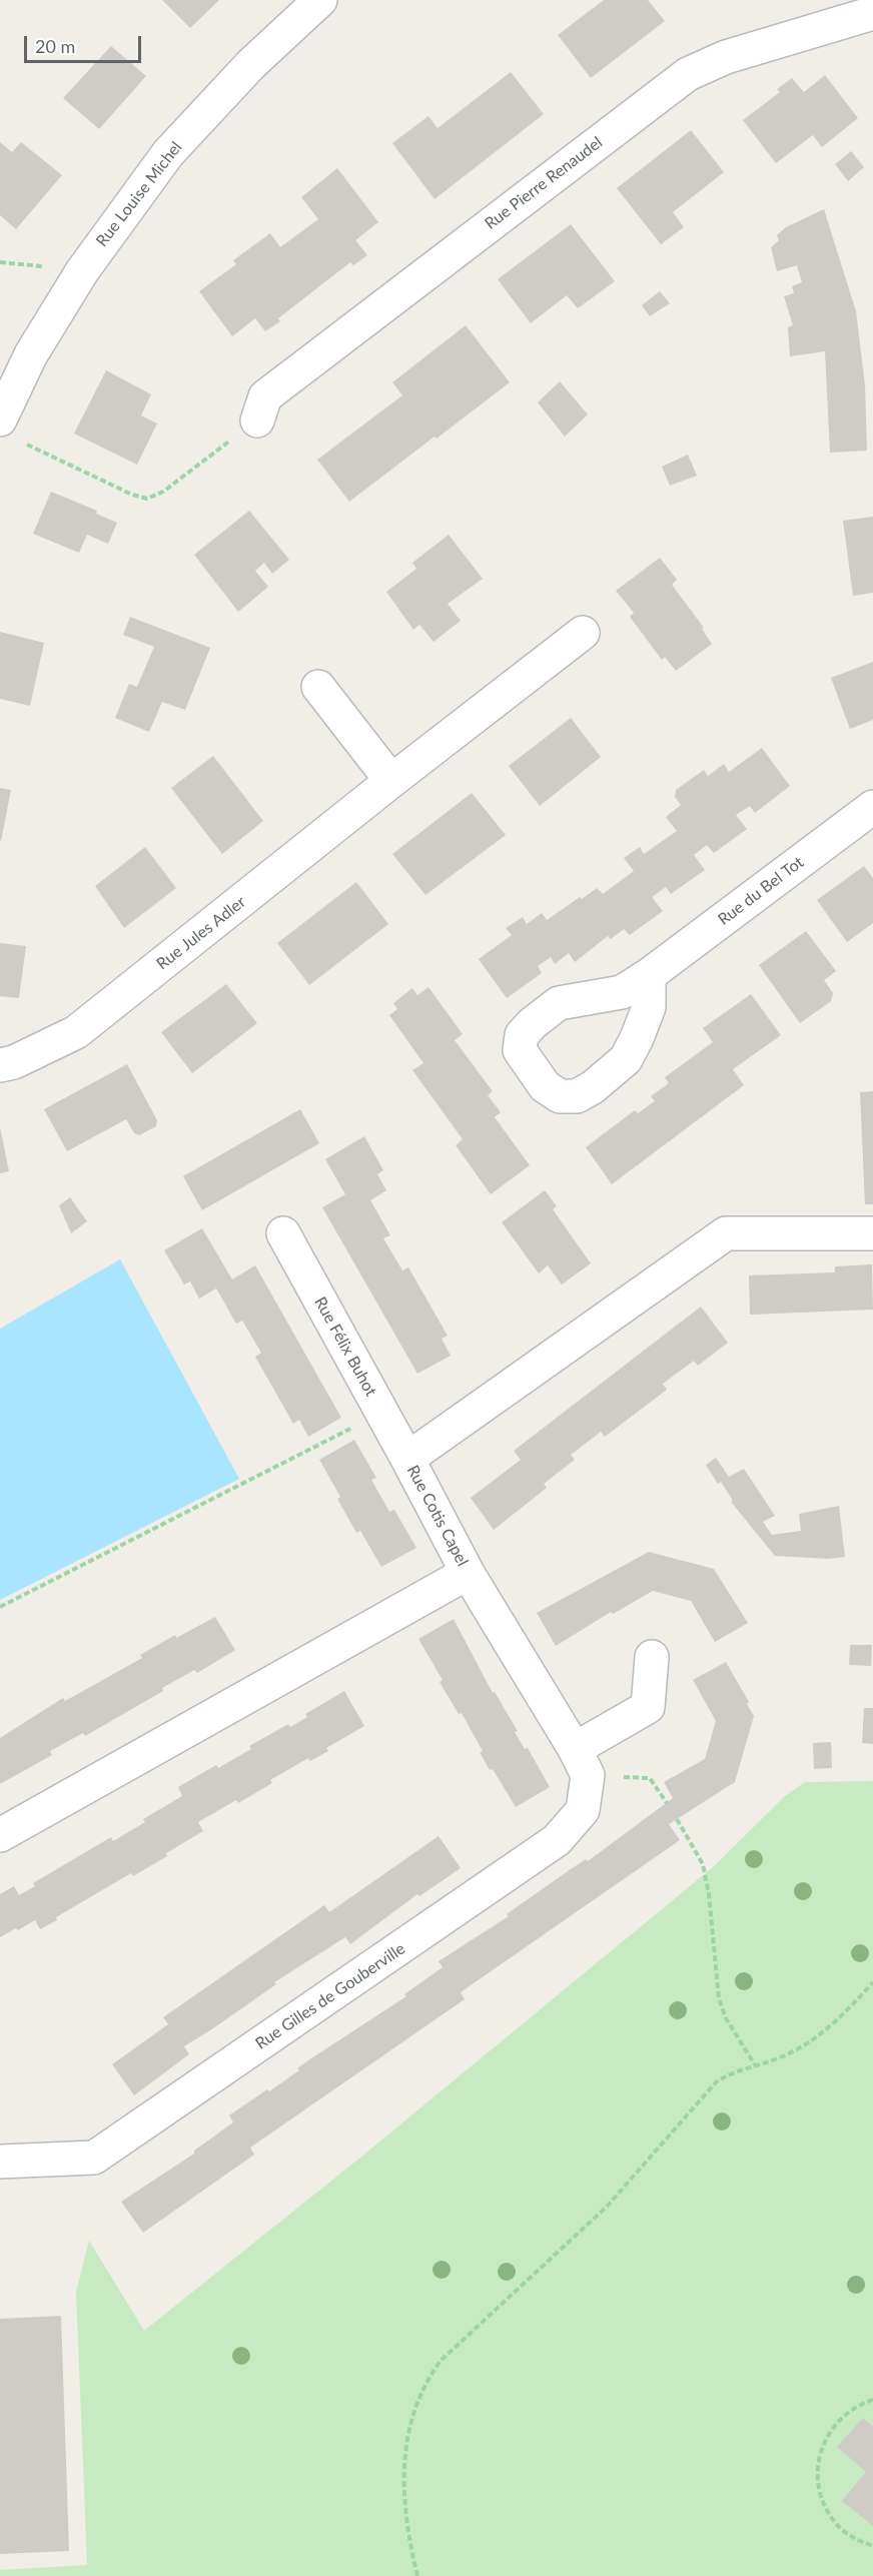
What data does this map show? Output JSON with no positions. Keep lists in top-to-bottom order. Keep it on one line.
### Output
{"streets":{"street":["Rue Pierre Renaudel","Rue Louise Michel","Rue du Bel Tot","Rue Jules Adler","Rue Félix Buhot","Rue Cotis Capel","Rue Gilles de Gouberville"]},"crossings":[["Rue Félix Buhot","Rue Cotis Capel"]],"scale_bar":"20 m"}
